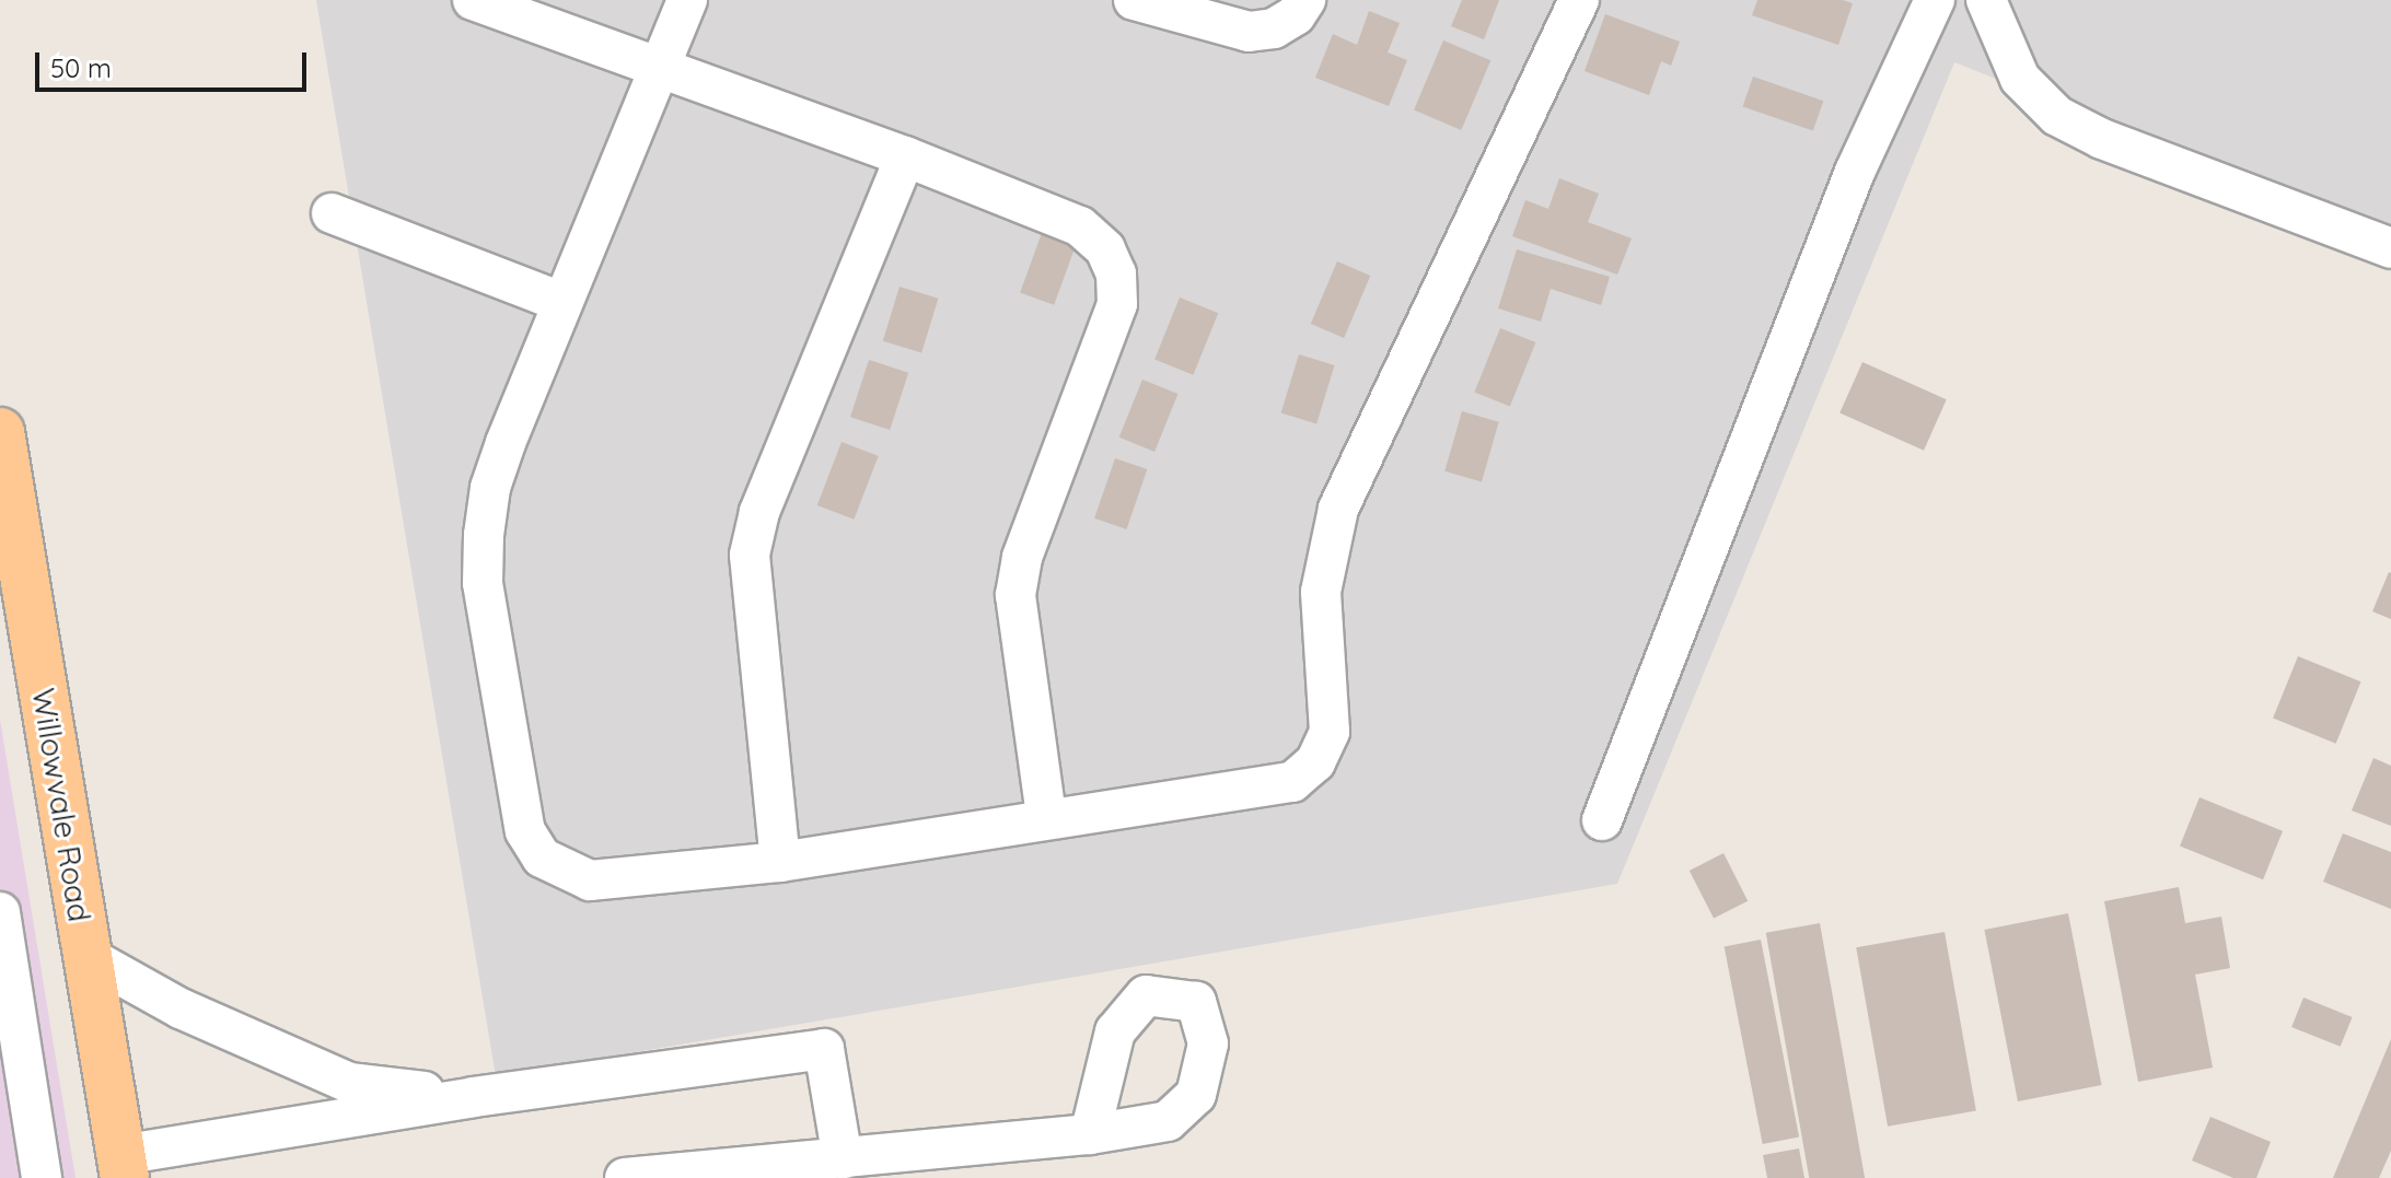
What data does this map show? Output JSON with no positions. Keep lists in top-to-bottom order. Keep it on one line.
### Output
{"streets":{"main road":["Willowvale Road"]},"scale_bar":"50 m"}
